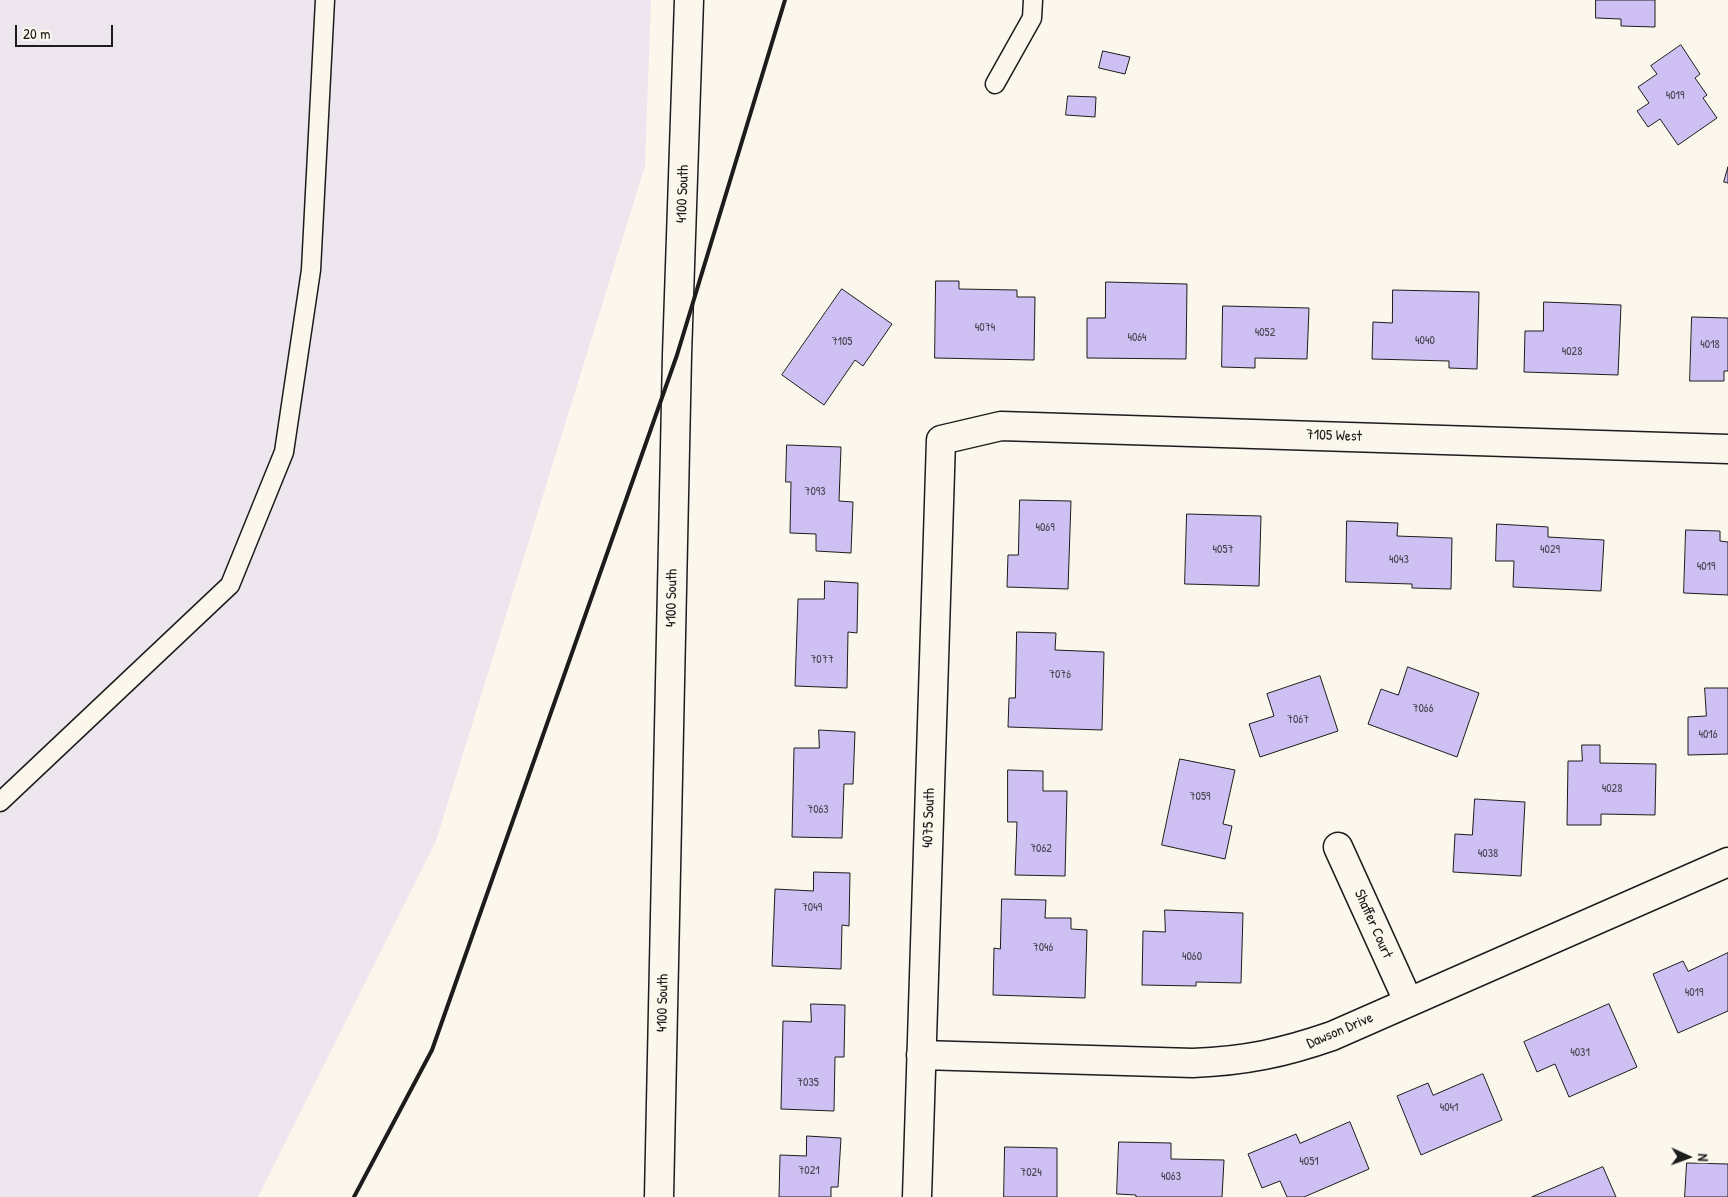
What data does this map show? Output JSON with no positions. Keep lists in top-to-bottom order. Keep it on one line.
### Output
{"streets":{"street":["4100 South","7105 West","4075 South","Shaffer Court","Dawson Drive"]},"crossings":[["7105 West","4075 South"],["4075 South","Dawson Drive"],["Shaffer Court","Dawson Drive"]],"house_numbers":["4019","4074","4052","4064","4040","7105","4018","4028","7093","4069","4057","4029","4043","4019","7077","7076","7066","7067","4016","4028","7059","7063","7062","4038","7049","7046","4060","4019","4031","7035","4041","4051","7021","7024","4063"],"scale_bar":"20 m","north":"right"}
